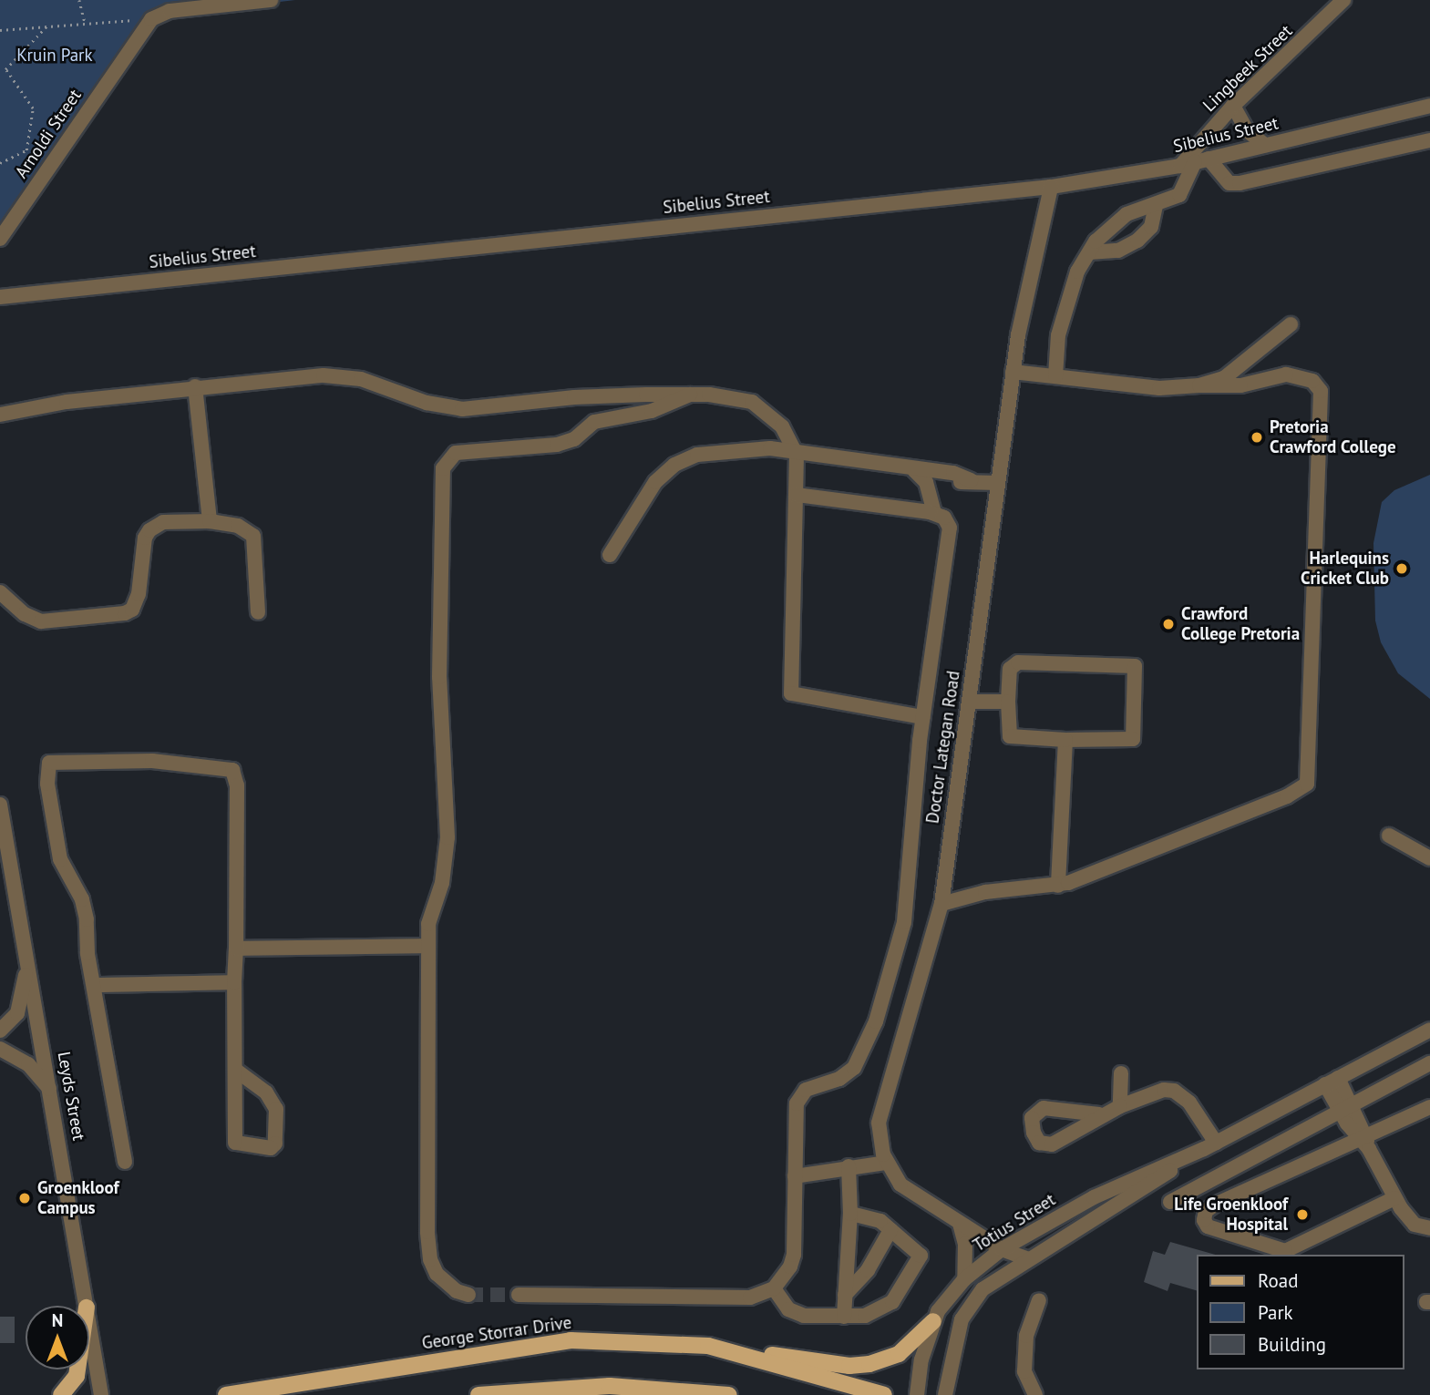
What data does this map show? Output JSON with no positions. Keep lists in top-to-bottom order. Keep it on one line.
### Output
{"streets":{"main road":["George Storrar Drive"],"street":["Lingbeek Street","Arnoldi Street","Sibelius Street","Doctor Lategan Road","Leyds Street","Totius Street"]},"crossings":[["Lingbeek Street","Sibelius Street"],["Sibelius Street","Doctor Lategan Road"],["Doctor Lategan Road","Totius Street"]],"parks":["Kruin Park"],"places":["Pretoria Crawford College","Harlequins Cricket Club","Crawford College Pretoria","Groenkloof Campus","Life Groenkloof Hospital"],"legend":["Road","Park","Building"],"north":"top"}
